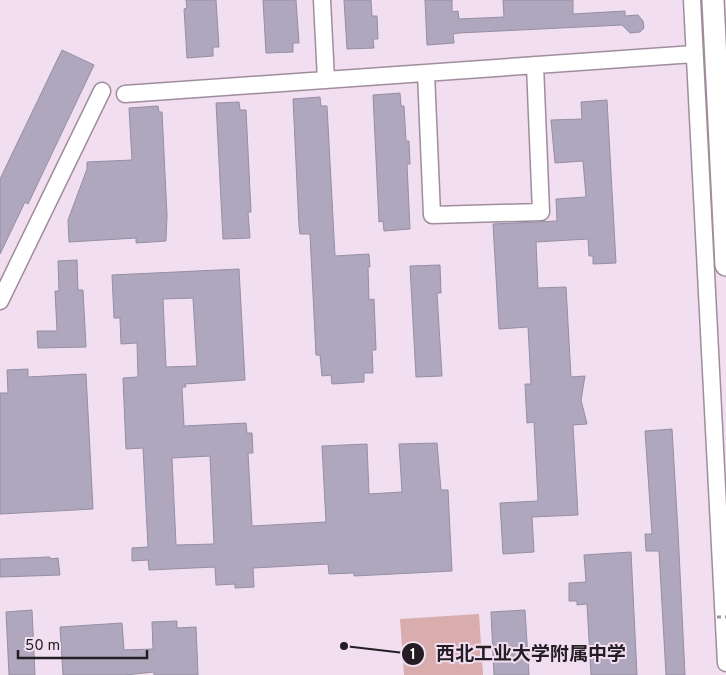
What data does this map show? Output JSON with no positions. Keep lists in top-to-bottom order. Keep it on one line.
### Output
{"places":["西北工业大学附属中学"],"scale_bar":"50 m"}
